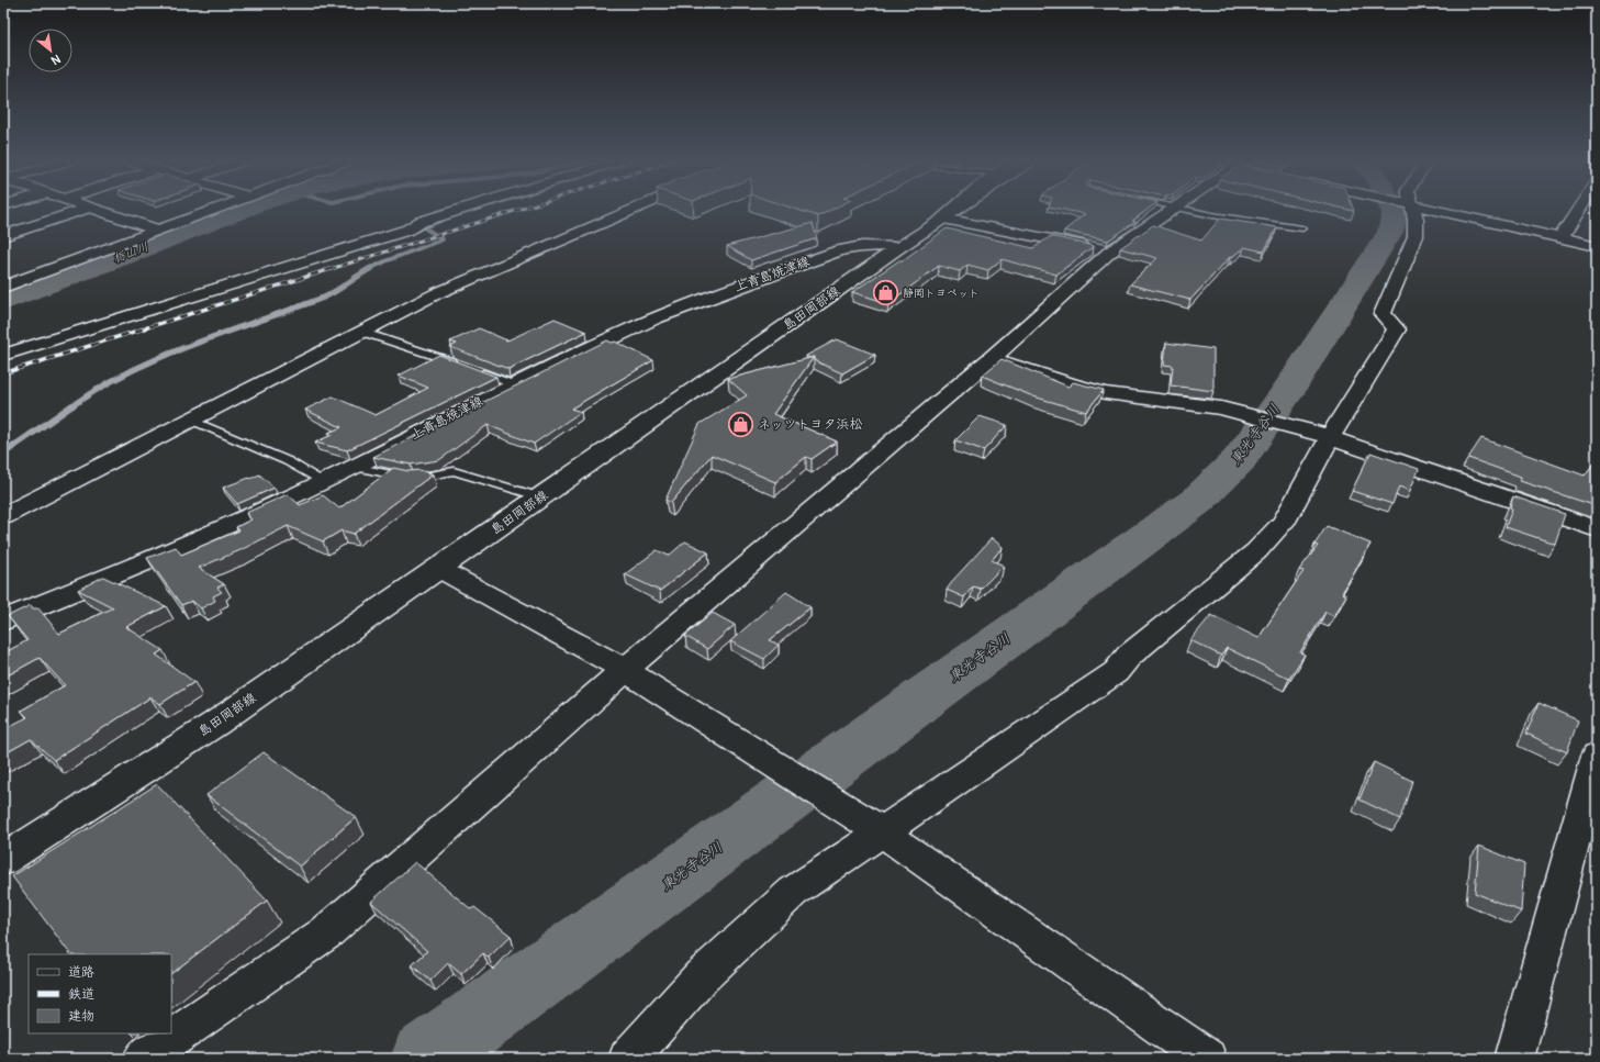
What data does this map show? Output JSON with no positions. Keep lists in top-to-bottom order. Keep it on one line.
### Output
{"streets":{"street":["上青島焼津線","島田岡部線"]},"crossings":[["上青島焼津線","島田岡部線"]],"water":["栃山川","東光寺谷川"],"places":{"shop":["静岡トヨペット","ネッツトヨタ浜松"]},"legend":["道路","鉄道","建物"],"north":"bottom right"}
